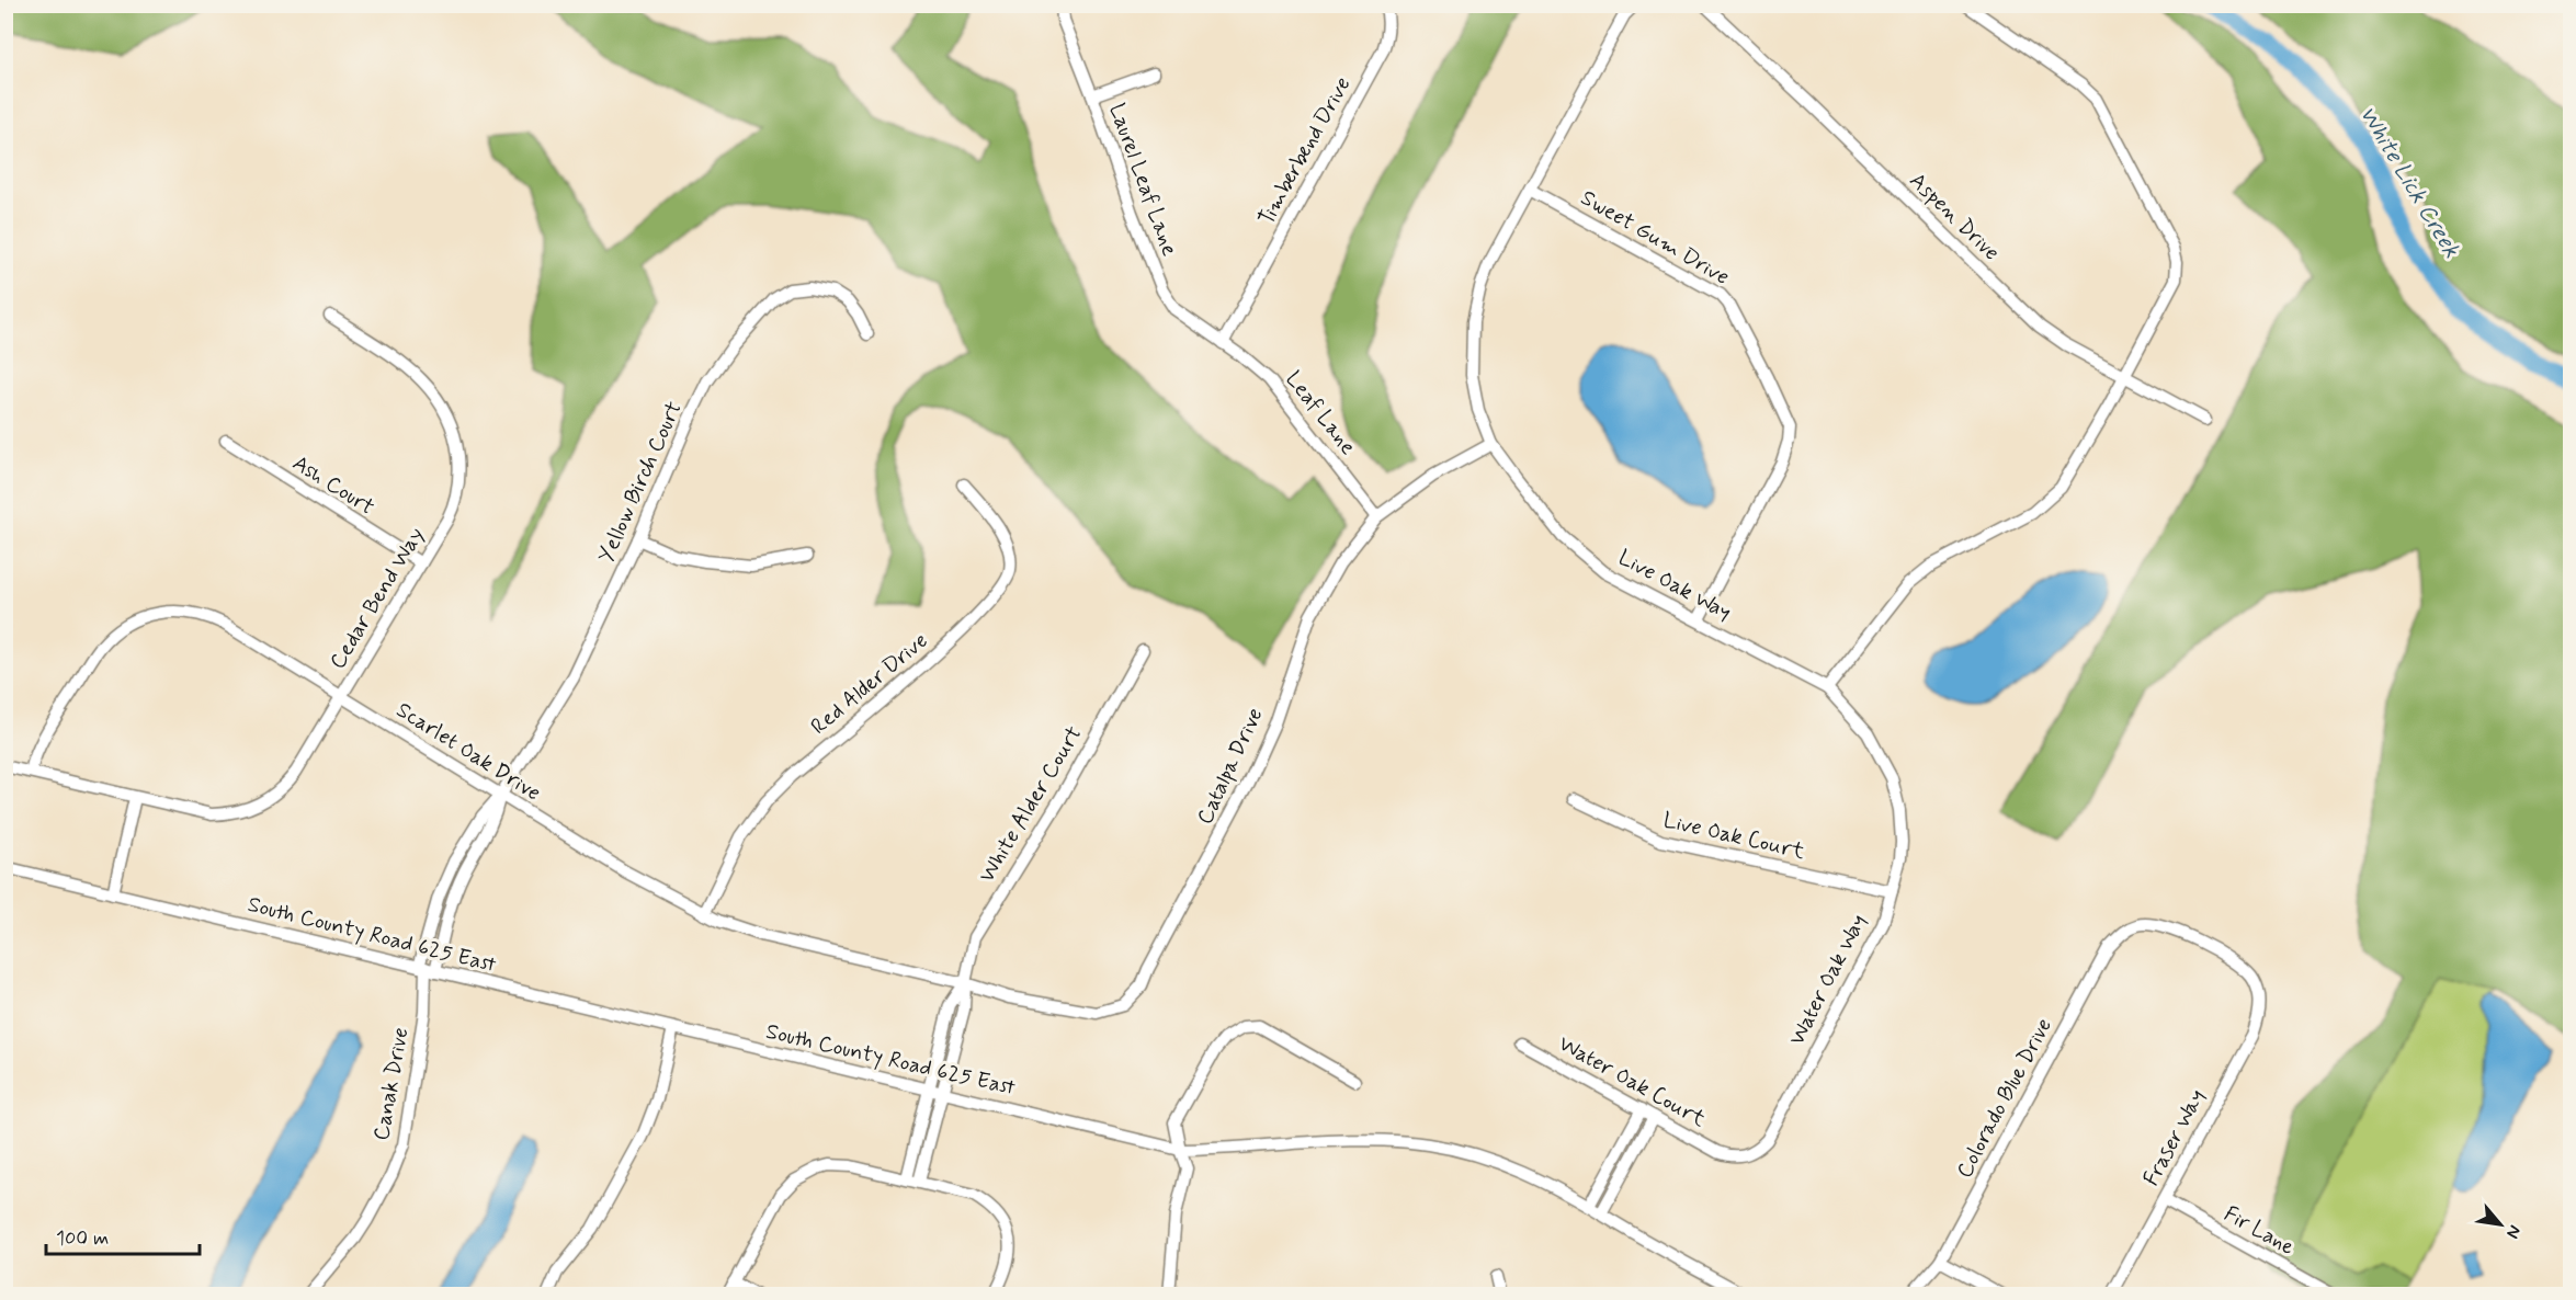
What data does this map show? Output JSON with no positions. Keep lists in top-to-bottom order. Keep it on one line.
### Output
{"streets":{"street":["Timberbend Drive","Laurel Leaf Lane","Aspen Drive","Sweet Gum Drive","Leaf Lane","Yellow Birch Court","Ash Court","Live Oak Way","Cedar Bend Way","Red Alder Drive","Scarlet Oak Drive","Catalpa Drive","White Alder Court","Live Oak Court","South County Road 625 East","Water Oak Way","Water Oak Court","Canak Drive","Colorado Blue Drive","Fraser Way","Fir Lane"]},"crossings":[["Timberbend Drive","Laurel Leaf Lane"],["Timberbend Drive","Leaf Lane"],["Laurel Leaf Lane","Leaf Lane"],["Sweet Gum Drive","Live Oak Way"],["Leaf Lane","Catalpa Drive"],["Yellow Birch Court","Scarlet Oak Drive"],["Yellow Birch Court","South County Road 625 East"],["Yellow Birch Court","Canak Drive"],["Ash Court","Cedar Bend Way"],["Live Oak Way","Catalpa Drive"],["Live Oak Way","Water Oak Way"],["Cedar Bend Way","Scarlet Oak Drive"],["Red Alder Drive","Scarlet Oak Drive"],["Scarlet Oak Drive","Catalpa Drive"],["Scarlet Oak Drive","White Alder Court"],["Catalpa Drive","White Alder Court"],["White Alder Court","South County Road 625 East"],["Live Oak Court","Water Oak Way"],["South County Road 625 East","Canak Drive"],["Water Oak Way","Water Oak Court"],["Colorado Blue Drive","Fraser Way"],["Fraser Way","Fir Lane"]],"water":["White Lick Creek"],"scale_bar":"100 m","north":"bottom right"}
